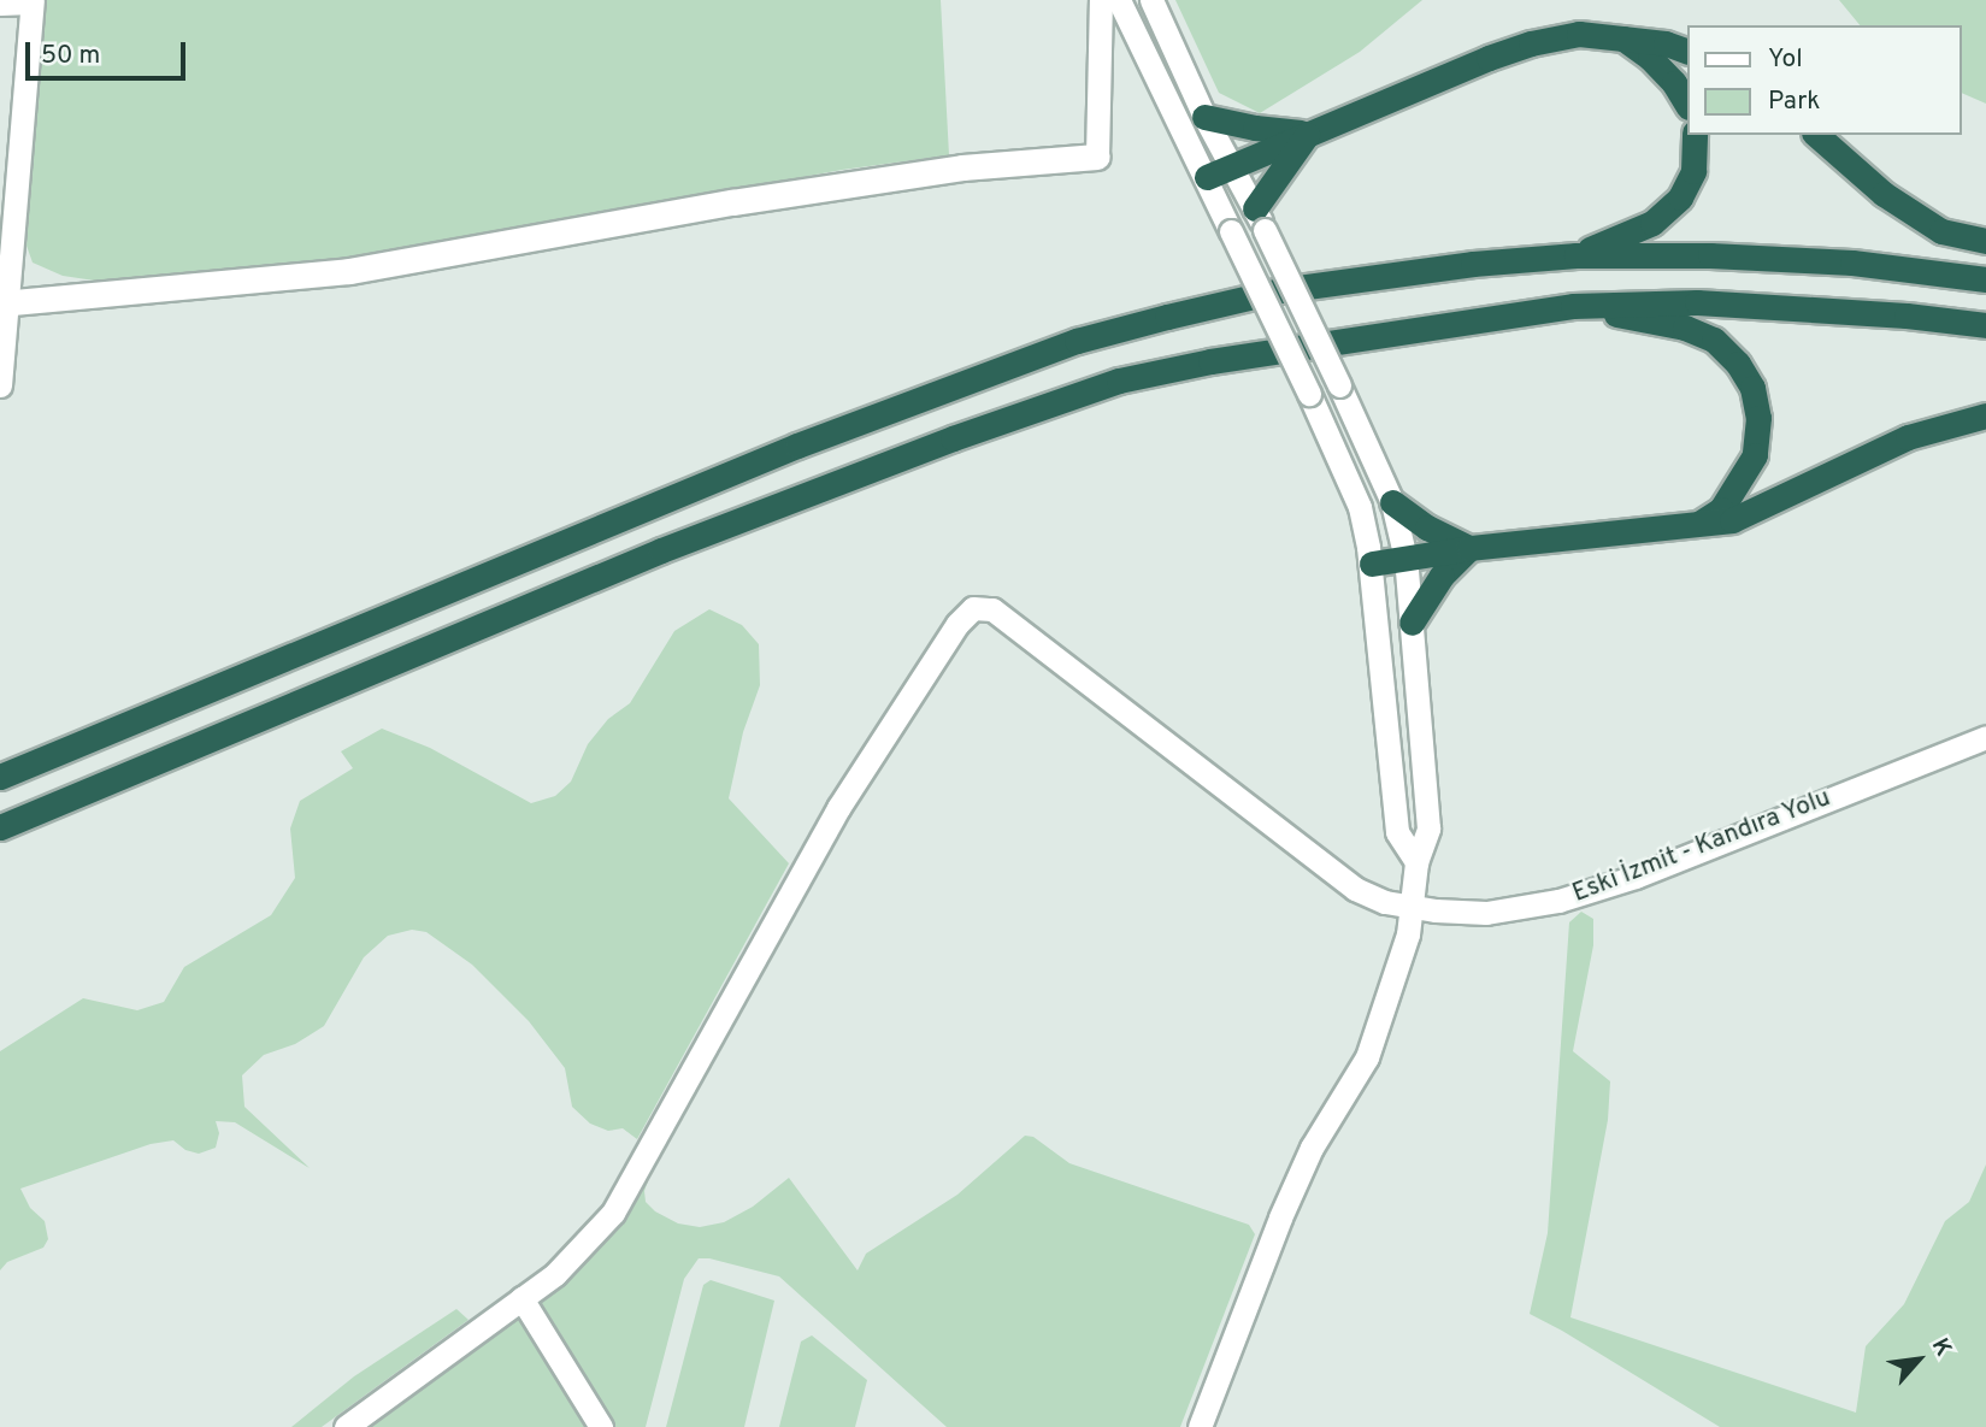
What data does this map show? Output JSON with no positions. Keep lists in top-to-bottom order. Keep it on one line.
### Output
{"streets":{"street":["Eski İzmit - Kandıra Yolu"]},"legend":["Yol","Park"],"scale_bar":"50 m","north":"top right"}
